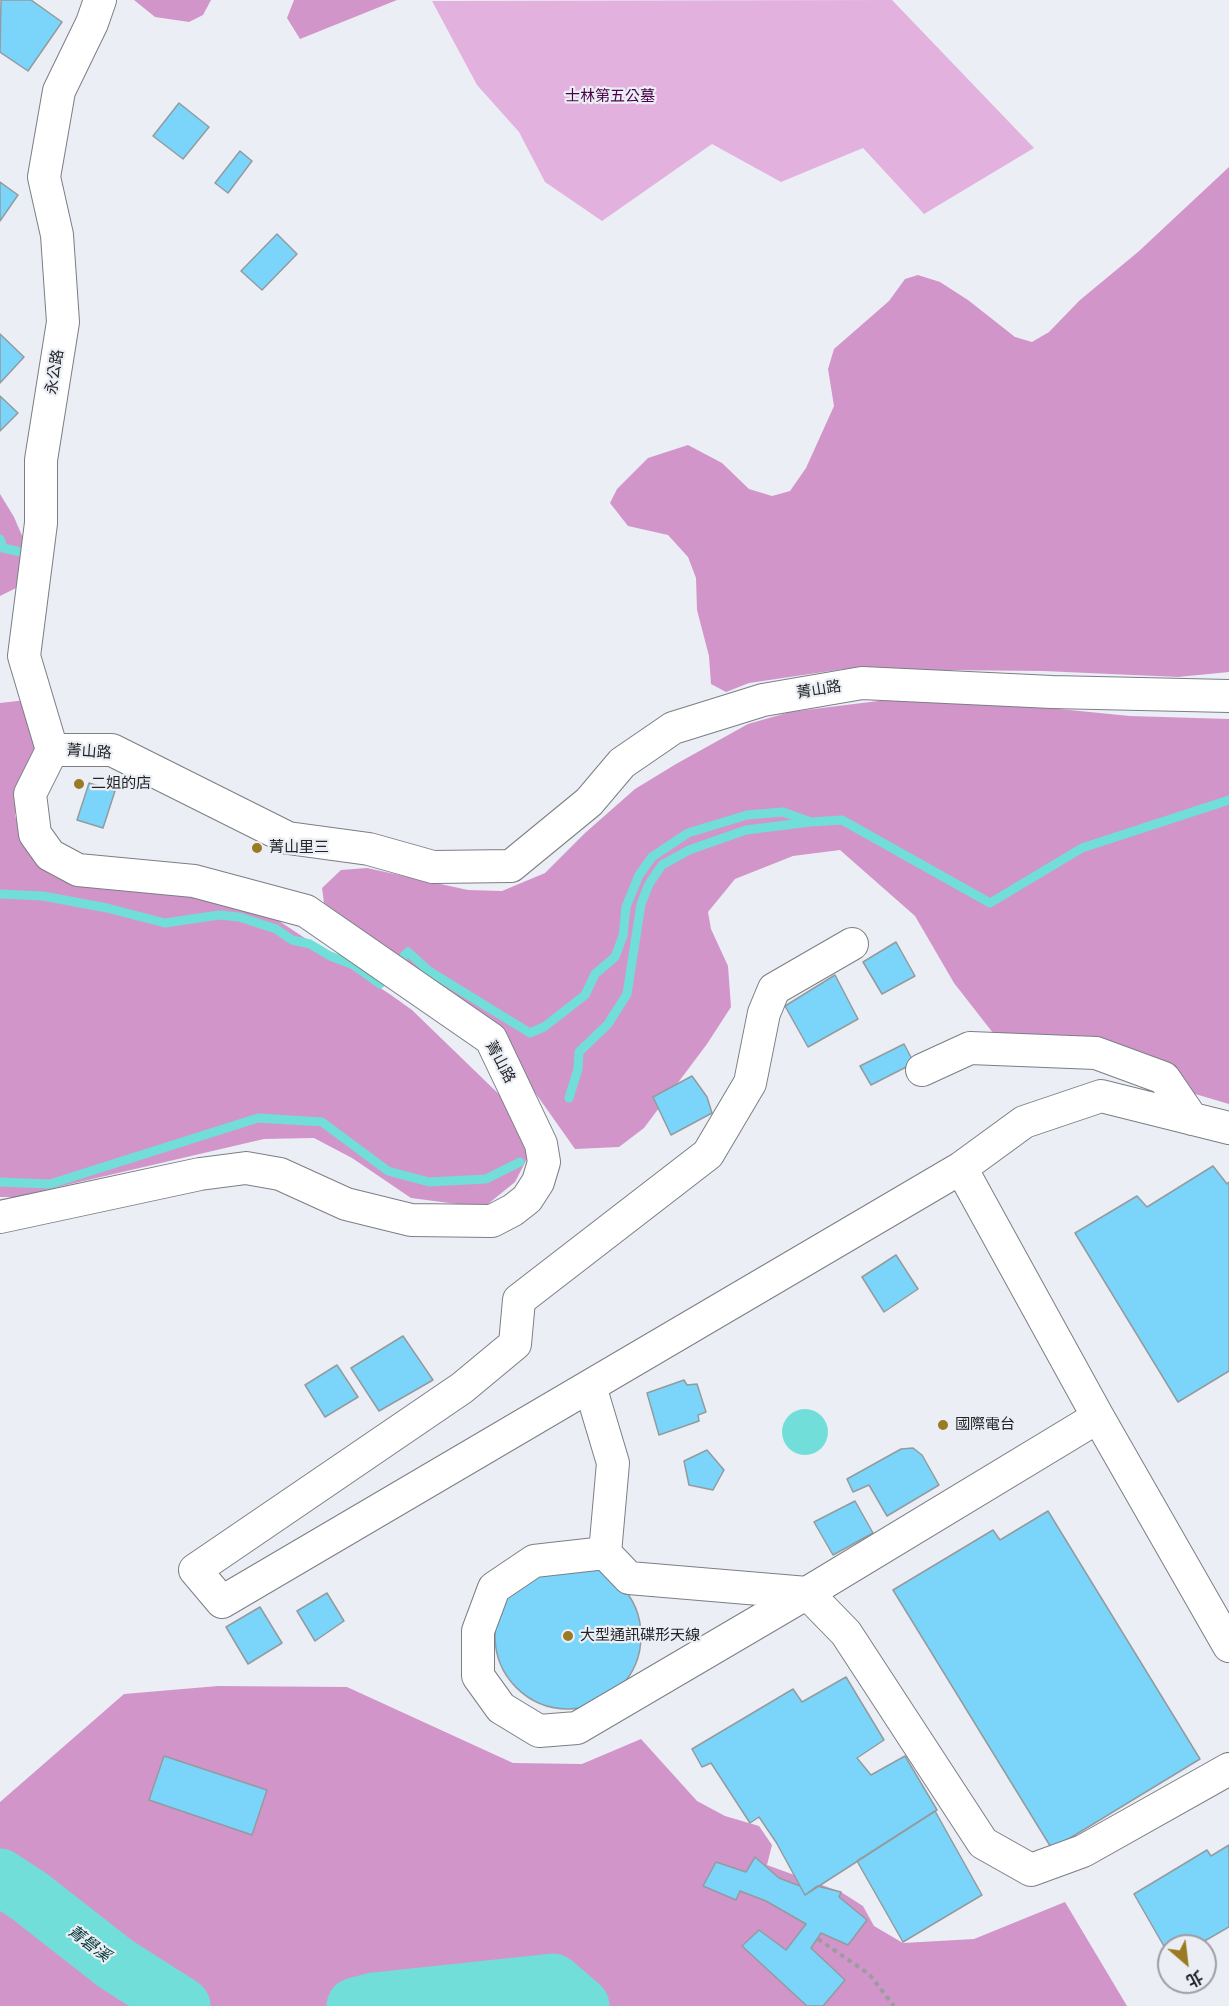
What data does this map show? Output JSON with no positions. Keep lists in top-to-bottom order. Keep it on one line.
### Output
{"streets":{"street":["永公路","菁山路"]},"crossings":[["永公路","菁山路"]],"water":["菁礐溪"],"parks":["士林第五公墓"],"places":["二姐的店","菁山里三","國際電台","大型通訊碟形天線"],"north":"bottom right"}
